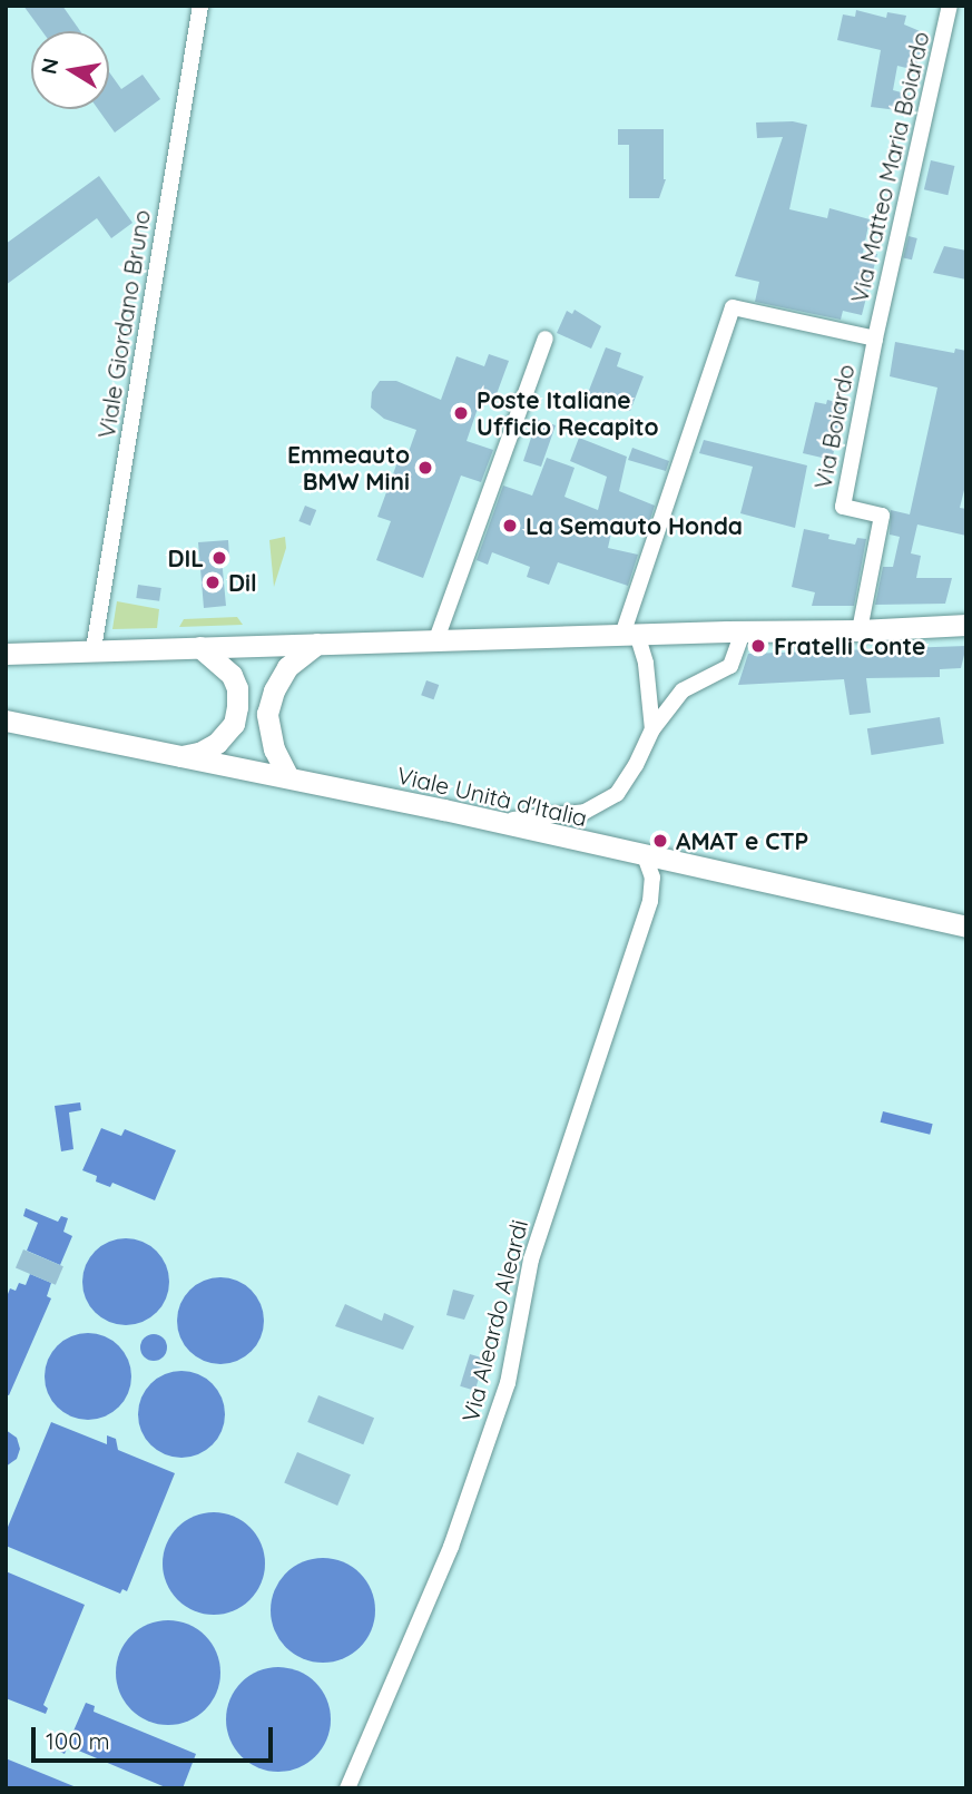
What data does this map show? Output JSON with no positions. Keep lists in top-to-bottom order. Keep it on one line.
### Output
{"streets":{"main road":["Viale Unità d'Italia"],"street":["Via Matteo Maria Boiardo","Viale Giordano Bruno","Via Boiardo","Via Aleardo Aleardi"]},"crossings":[["Via Matteo Maria Boiardo","Via Boiardo"],["Viale Unità d'Italia","Via Aleardo Aleardi"]],"places":["Poste Italiane Ufficio Recapito","Emmeauto BMW Mini","La Semauto Honda","DIL","Dil","Fratelli Conte","AMAT e CTP"],"scale_bar":"100 m","north":"left"}
